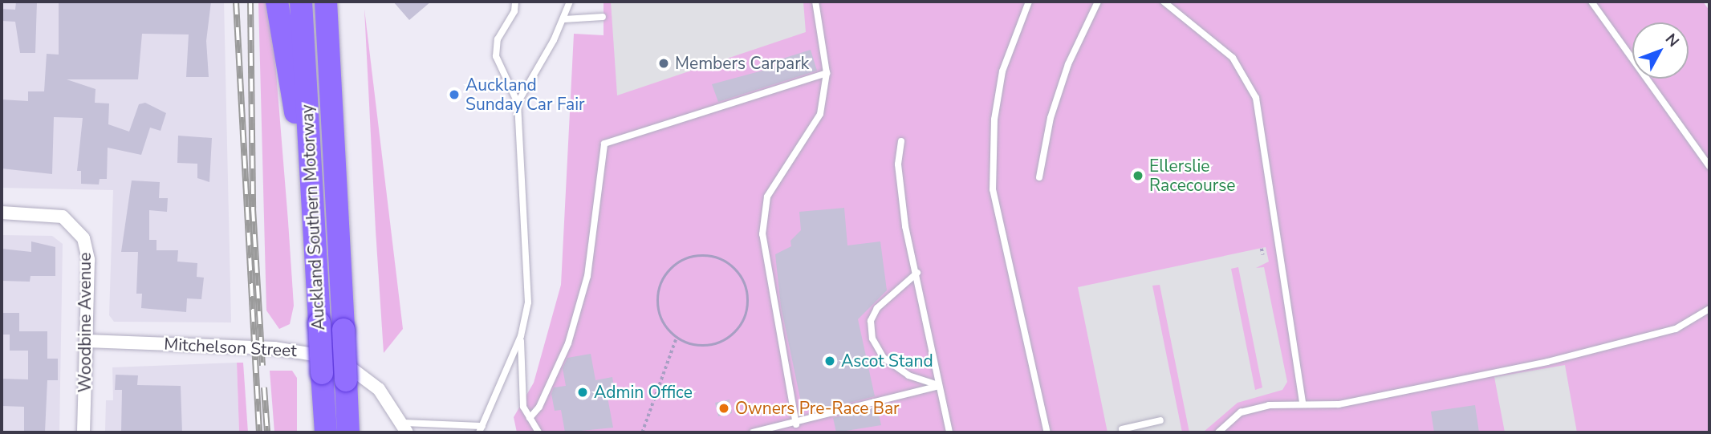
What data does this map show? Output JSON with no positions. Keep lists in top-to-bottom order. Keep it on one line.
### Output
{"streets":{"highway":["Auckland Southern Motorway"],"street":["Woodbine Avenue","Mitchelson Street"]},"crossings":[["Woodbine Avenue","Mitchelson Street"]],"places":["Members Carpark","Auckland Sunday Car Fair","Ellerslie Racecourse","Ascot Stand","Admin Office","Owners Pre-Race Bar"],"north":"top right"}
